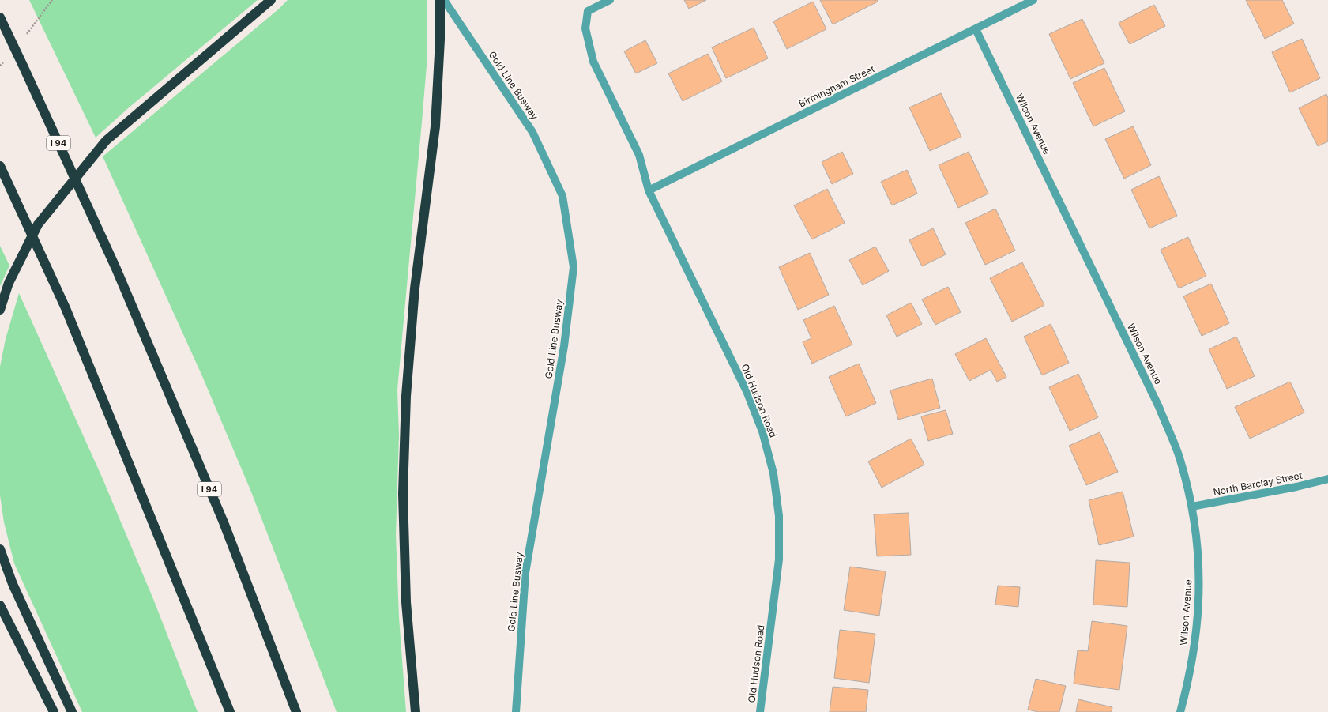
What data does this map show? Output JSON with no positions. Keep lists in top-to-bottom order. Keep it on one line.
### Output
{"streets":{"highway":["I 94"],"street":["Gold Line Busway","Birmingham Street","Wilson Avenue","Old Hudson Road","North Barclay Street"]},"crossings":[["Birmingham Street","Wilson Avenue"],["Birmingham Street","Old Hudson Road"],["Wilson Avenue","North Barclay Street"]]}
